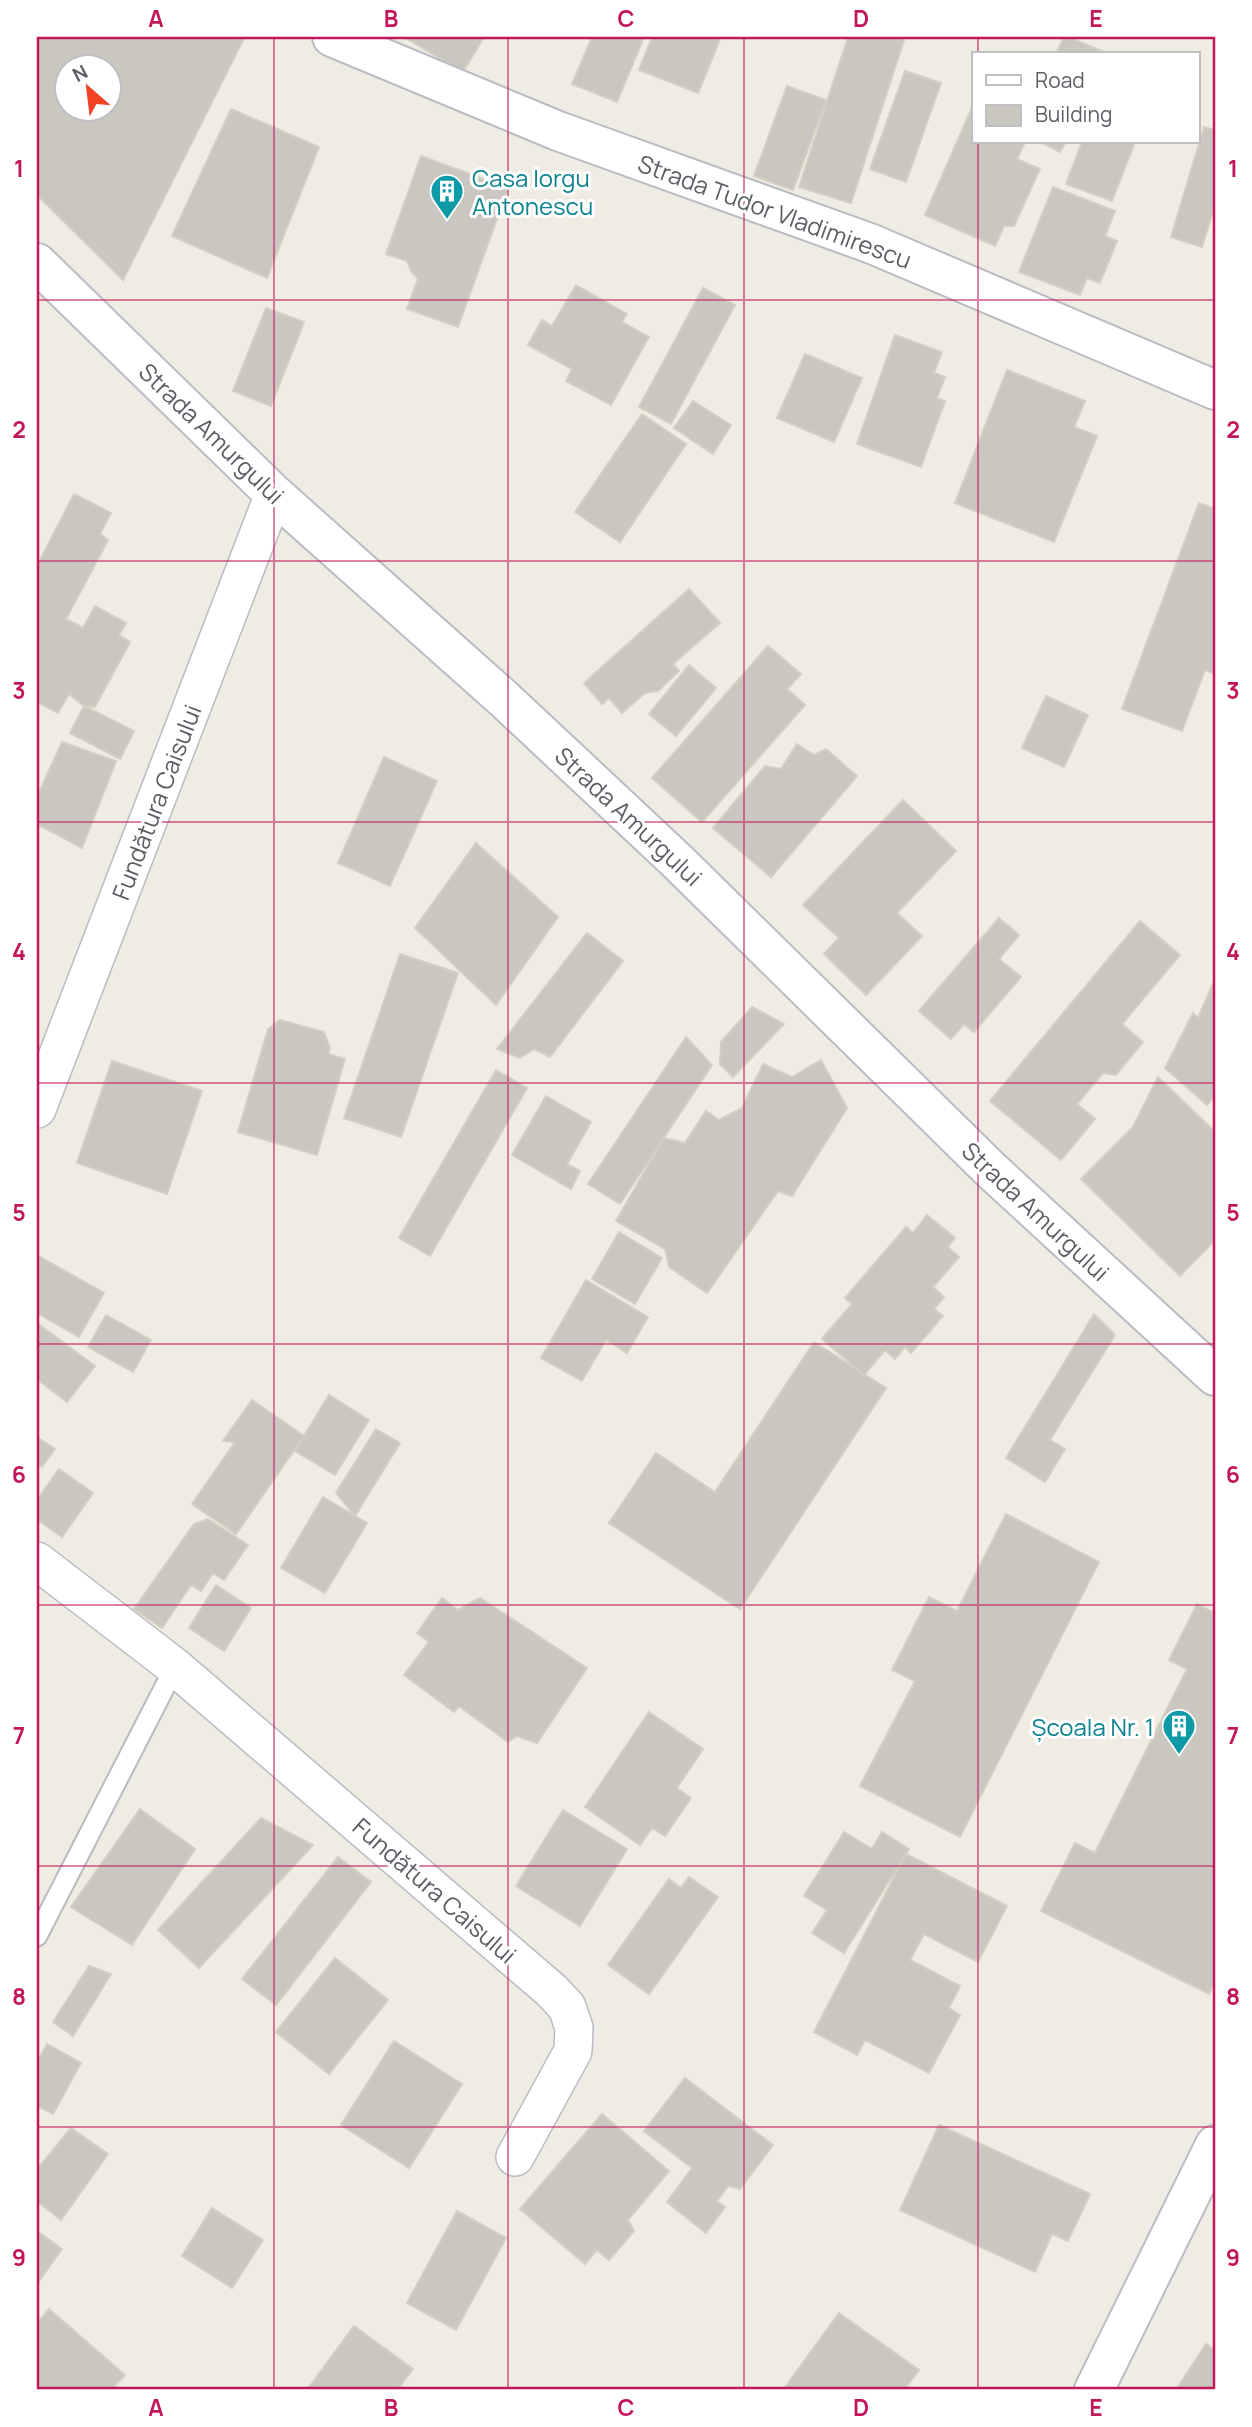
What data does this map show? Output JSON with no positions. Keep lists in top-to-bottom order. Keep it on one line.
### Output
{"streets":{"street":["Strada Tudor Vladimirescu","Strada Amurgului","Fundătura Caisului"]},"crossings":[["Strada Amurgului","Fundătura Caisului"]],"places":{"building":["Casa Iorgu Antonescu","Școala Nr. 1"]},"legend":["Road","Building"],"north":"top left","grid":{"columns":["A","B","C","D","E"],"rows":["1","2","3","4","5","6","7","8","9"]}}
